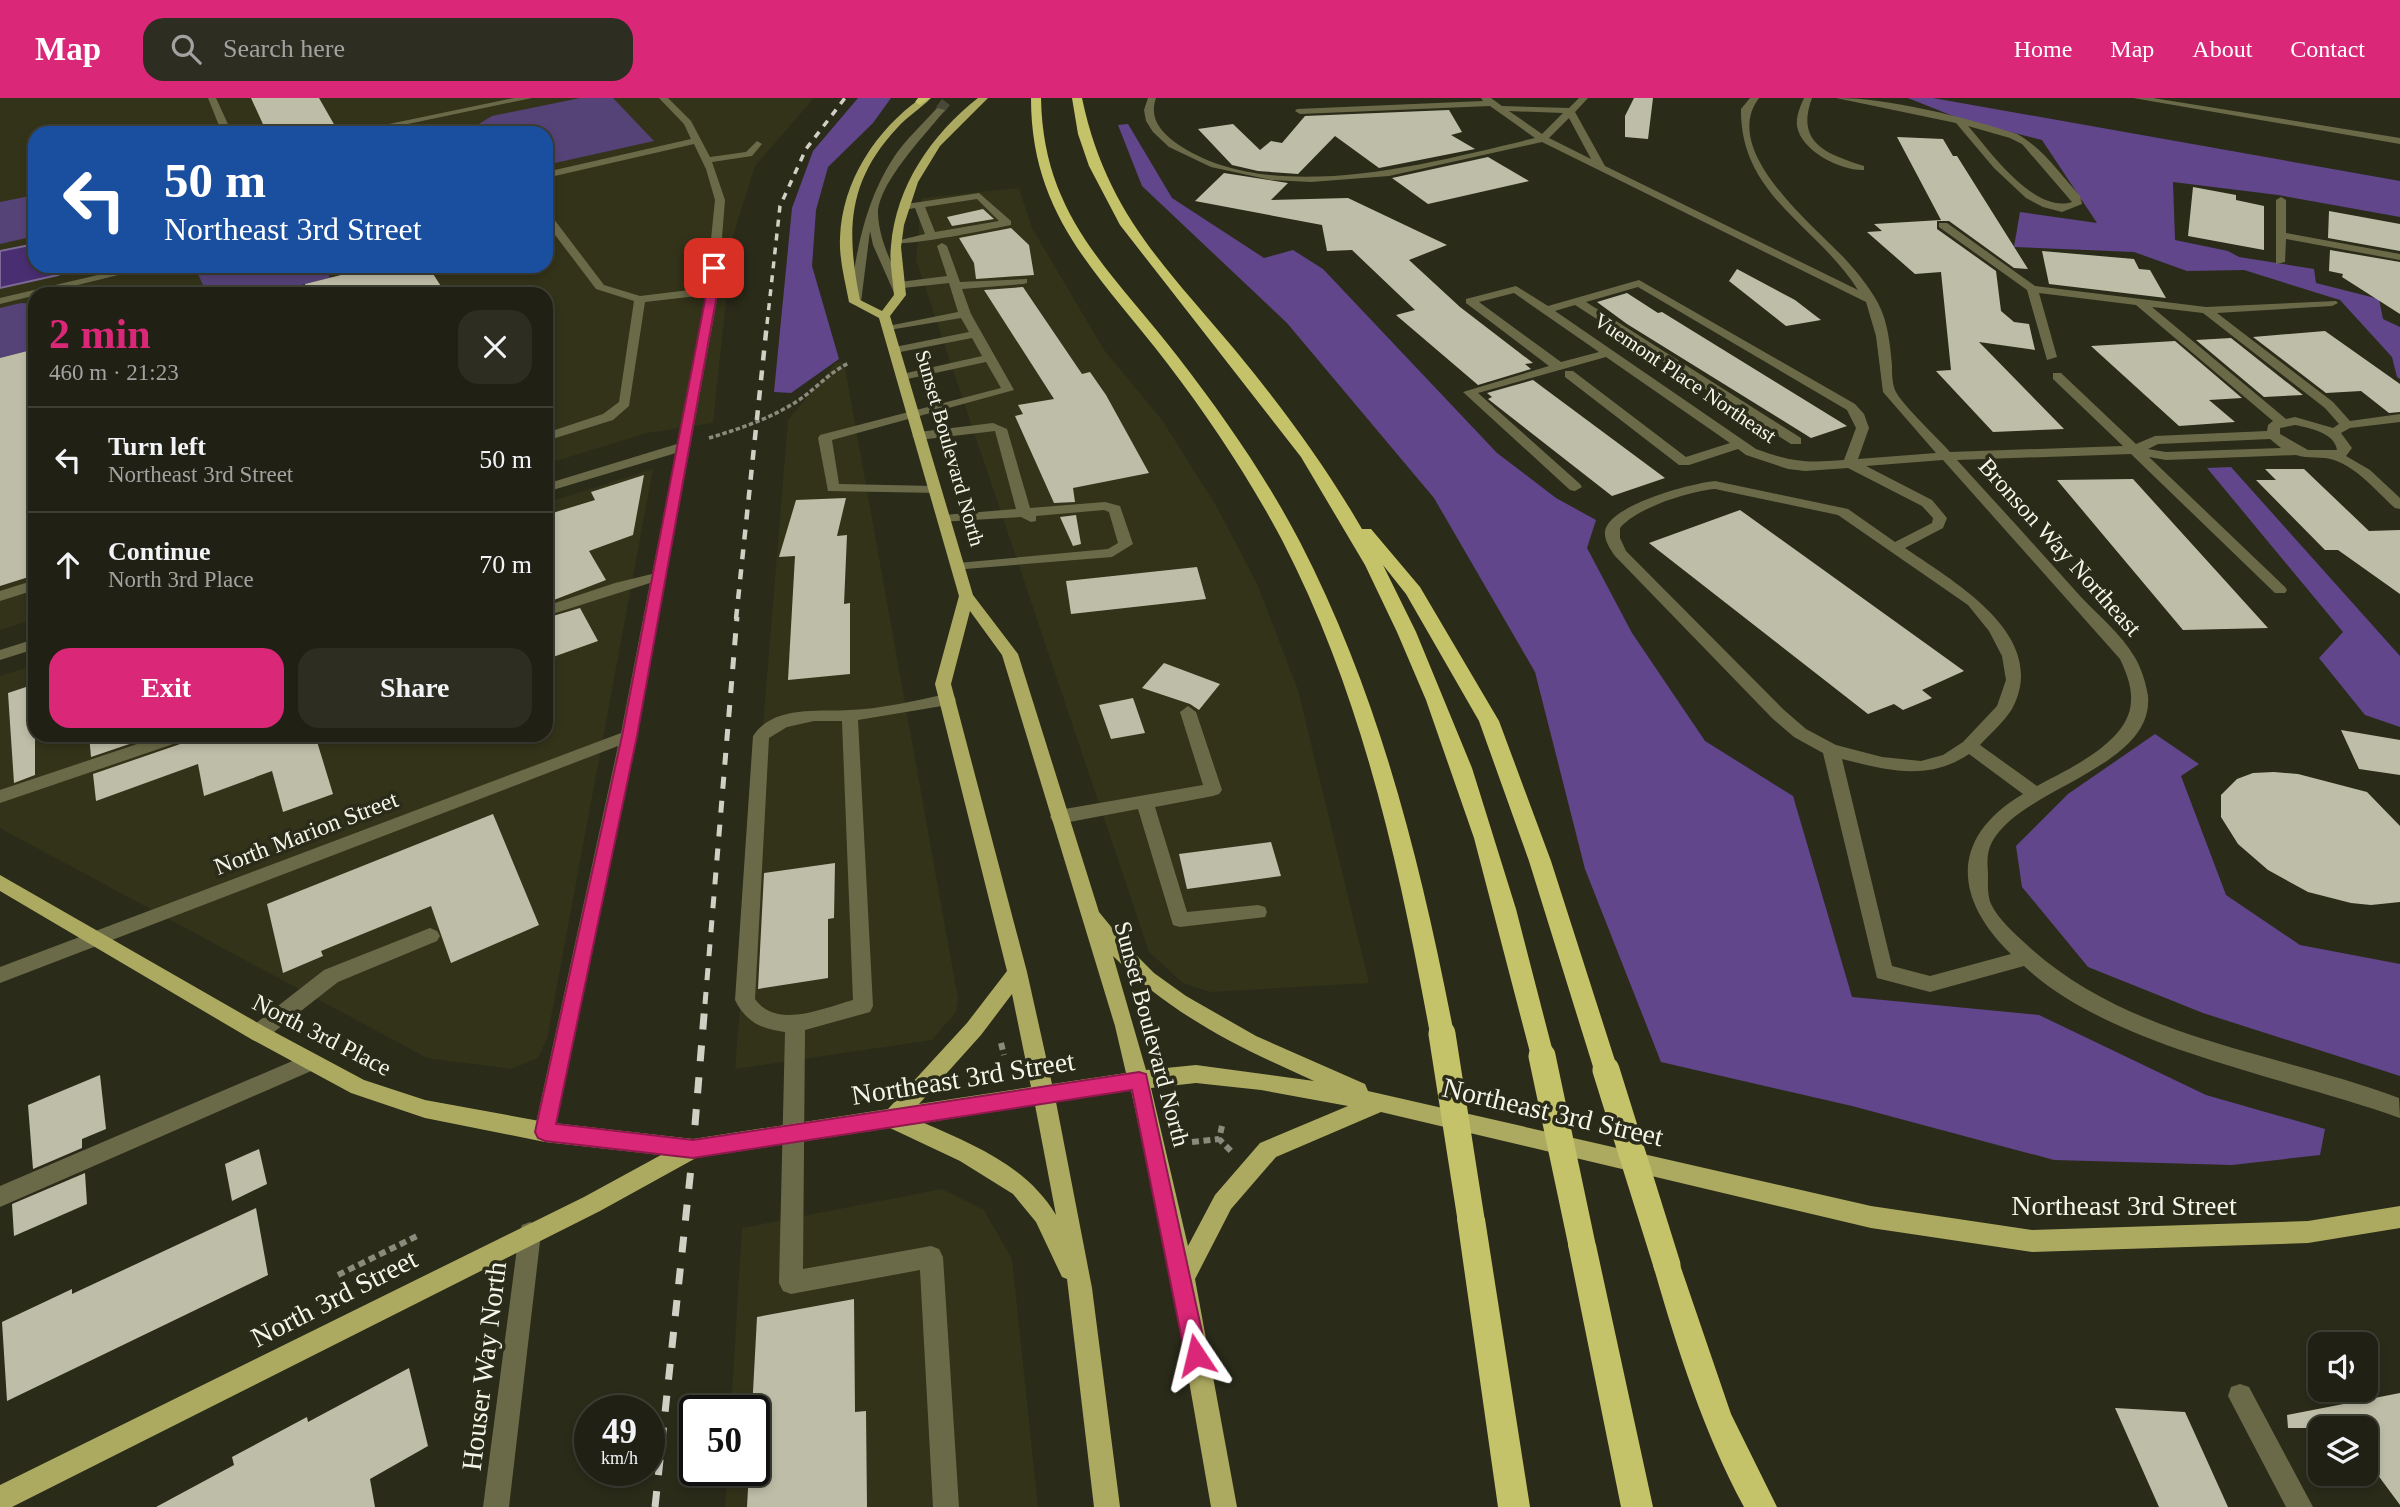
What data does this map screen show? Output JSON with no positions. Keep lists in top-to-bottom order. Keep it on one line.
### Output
{"streets":{"main road":["Sunset Boulevard North","North 3rd Place","Northeast 3rd Street","North 3rd Street"],"street":["Vuemont Place Northeast","Bronson Way Northeast","North Marion Street","Houser Way North"]},"crossings":[["Vuemont Place Northeast","Bronson Way Northeast"],["Sunset Boulevard North","Northeast 3rd Street"],["North Marion Street","North 3rd Place"],["North 3rd Place","Northeast 3rd Street"],["North 3rd Place","North 3rd Street"],["Northeast 3rd Street","North 3rd Street"],["North 3rd Street","Houser Way North"]],"page":{"header":"Map","search":"Search here","nav":["Home","Map","About","Contact"],"turn":["50 m","Northeast 3rd Street"],"heading":["2 min","460 m · 21:23"],"list":[{"name":"Turn left","note":"Northeast 3rd Street","value":"50 m"},{"name":"Continue","note":"North 3rd Place","value":"70 m"}],"buttons":["Exit","Share"],"speed":"49 km/h","limit":"50"}}
